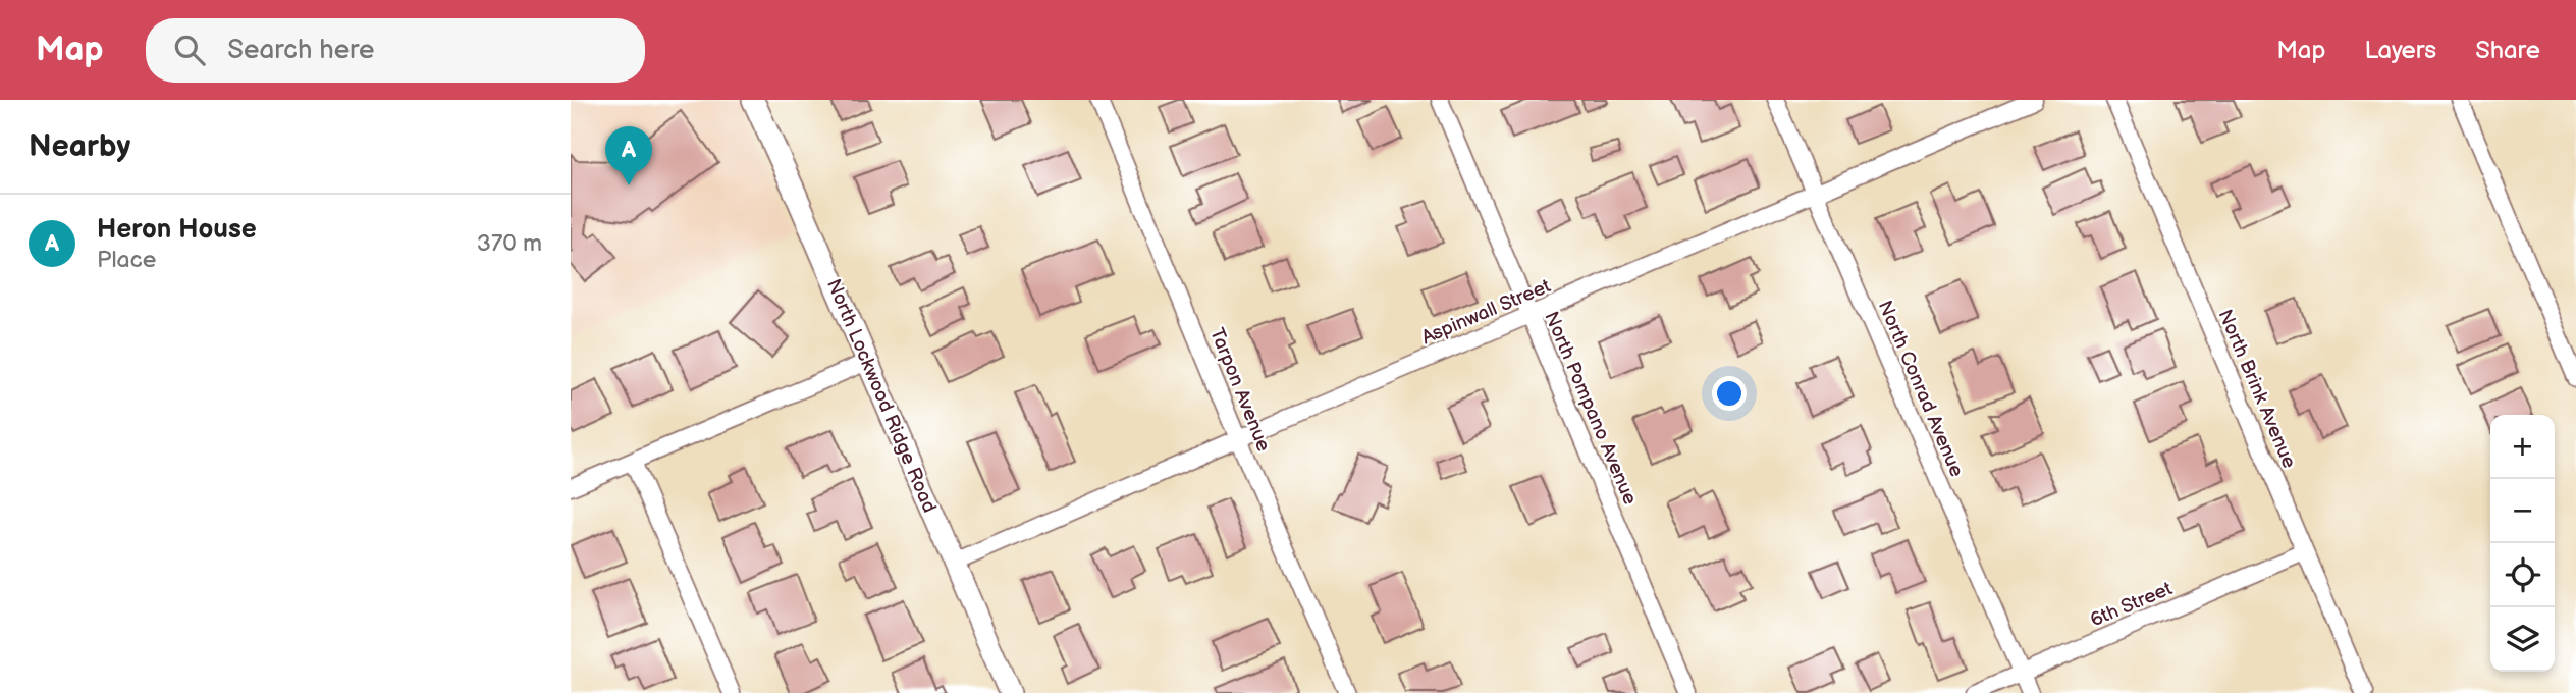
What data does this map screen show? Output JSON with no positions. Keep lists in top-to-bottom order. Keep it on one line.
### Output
{"streets":{"street":["Aspinwall Street","North Conrad Avenue","North Brink Avenue","Tarpon Avenue","North Lockwood Ridge Road","North Pompano Avenue","6th Street"]},"crossings":[["Aspinwall Street","North Conrad Avenue"],["Aspinwall Street","Tarpon Avenue"],["Aspinwall Street","North Lockwood Ridge Road"],["Aspinwall Street","North Pompano Avenue"],["North Conrad Avenue","6th Street"],["North Brink Avenue","6th Street"]],"page":{"header":"Map","search":"Search here","nav":["Map","Layers","Share"],"heading":"Nearby","pins":"A","list":[{"mark":"A","name":"Heron House","note":"Place","value":"370 m"}],"map_buttons":["+","−"]}}
